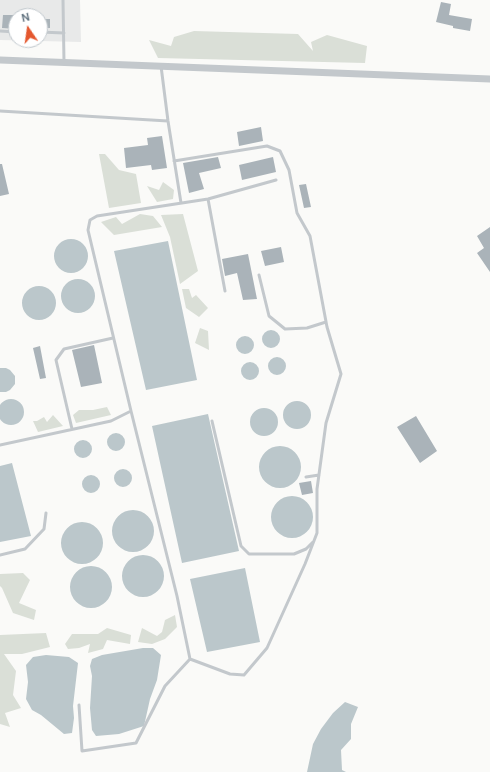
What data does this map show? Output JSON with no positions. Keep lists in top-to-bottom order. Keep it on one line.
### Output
{"north":"top"}
